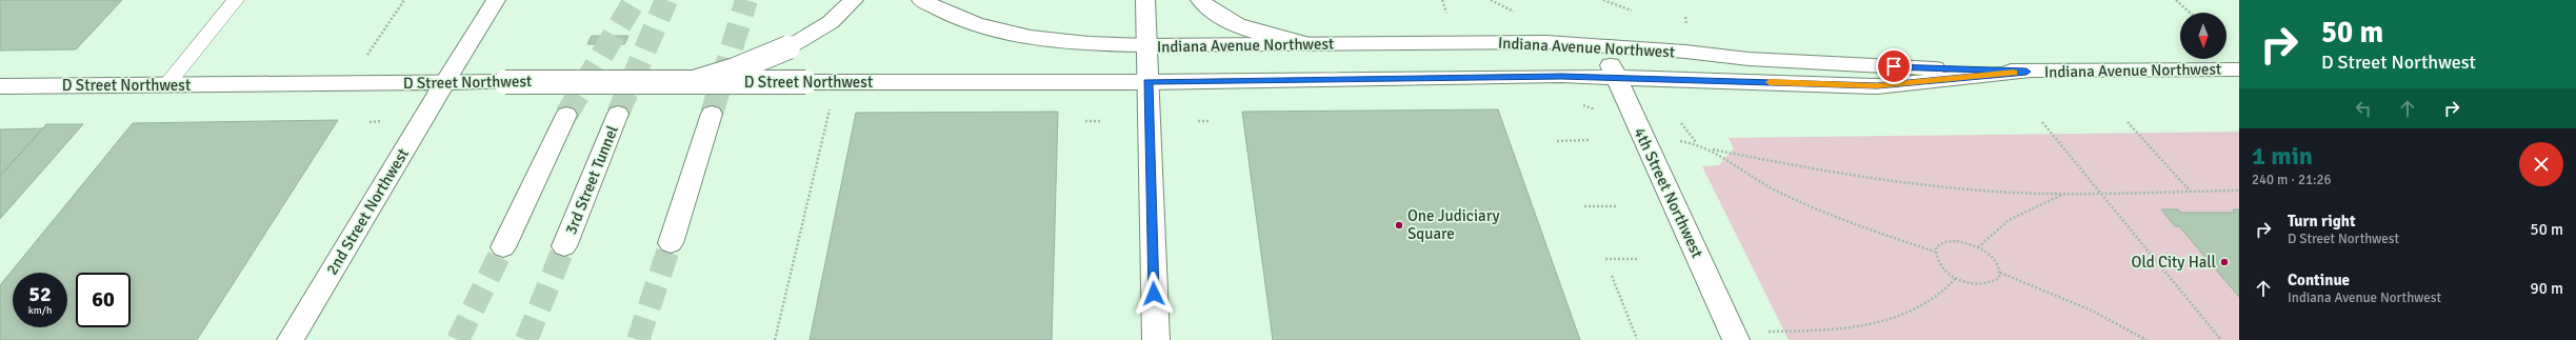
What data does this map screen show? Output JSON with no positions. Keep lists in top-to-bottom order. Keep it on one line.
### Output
{"streets":{"main road":["Indiana Avenue Northwest","D Street Northwest","3rd Street Tunnel","4th Street Northwest","2nd Street Northwest"]},"crossings":[["Indiana Avenue Northwest","D Street Northwest"],["Indiana Avenue Northwest","4th Street Northwest"],["D Street Northwest","4th Street Northwest"],["D Street Northwest","2nd Street Northwest"]],"places":["One Judiciary Square","Old City Hall"],"north":"bottom","page":{"turn":["50 m","D Street Northwest"],"heading":["1 min","240 m · 21:26"],"list":[{"name":"Turn right","note":"D Street Northwest","value":"50 m"},{"name":"Continue","note":"Indiana Avenue Northwest","value":"90 m"}],"speed":"52 km/h","limit":"60"}}
